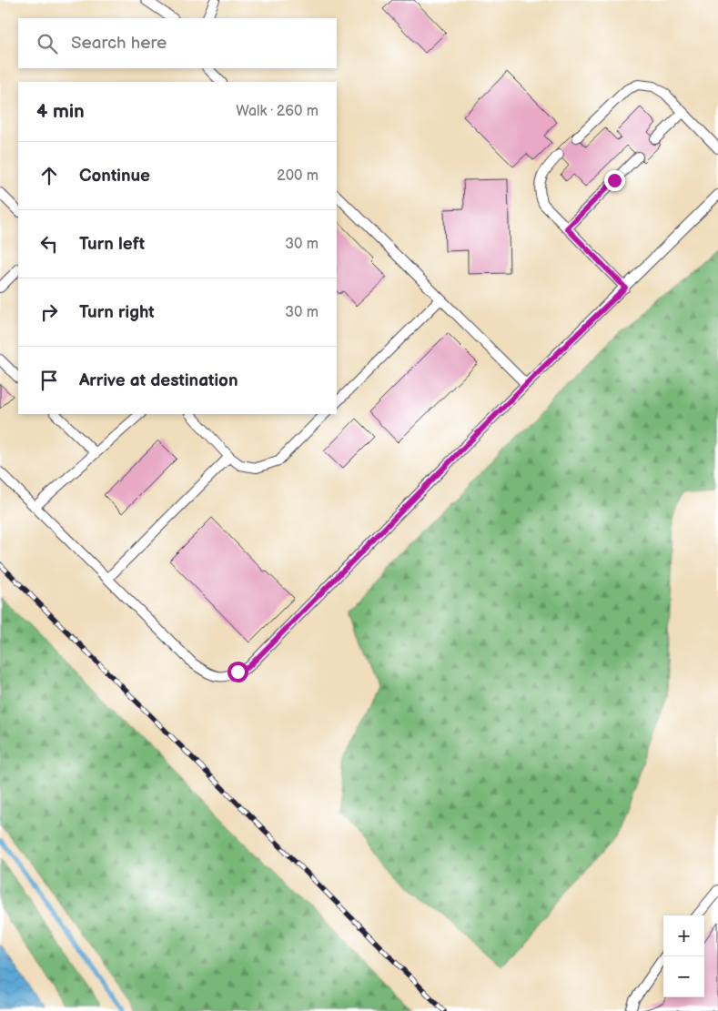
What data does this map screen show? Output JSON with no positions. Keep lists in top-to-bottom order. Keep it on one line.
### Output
{"page":{"search":"Search here","heading":["4 min","Walk · 260 m"],"list":[["Continue","200 m"],["Turn left","30 m"],["Turn right","30 m"],"Arrive at destination"],"map_buttons":["+","−"]}}
